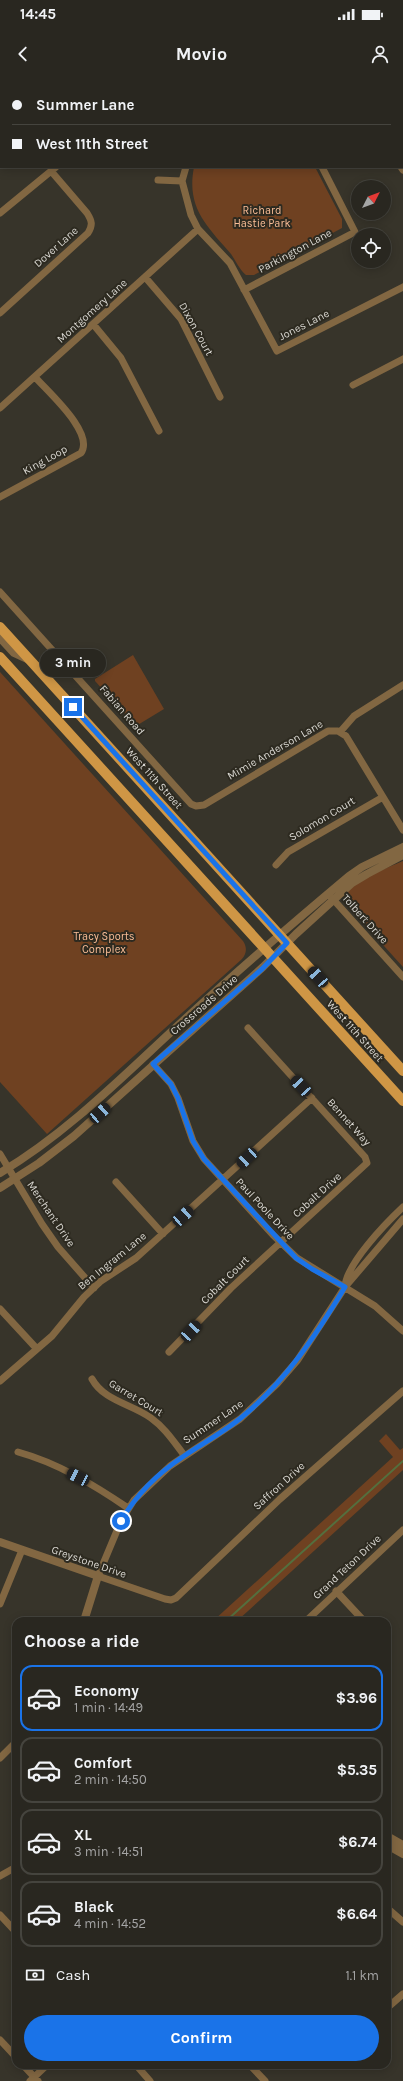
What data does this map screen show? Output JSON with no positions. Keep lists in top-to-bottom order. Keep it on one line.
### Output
{"streets":{"main road":["West 11th Street"],"street":["Dover Lane","Parkington Lane","Montgomery Lane","Jones Lane","Dixon Court","King Loop","Fabian Road","Mimie Anderson Lane","Solomon Court","Tolbert Drive","Crossroads Drive","Bennet Way","Cobalt Drive","Paul Poole Drive","Merchant Drive","Ben Ingram Lane","Cobalt Court","Garret Court","Summer Lane","Saffron Drive","Greystone Drive","Grand Teton Drive"]},"crossings":[["Parkington Lane","Jones Lane"],["Montgomery Lane","Dixon Court"],["Montgomery Lane","King Loop"],["Fabian Road","Mimie Anderson Lane"],["Mimie Anderson Lane","Solomon Court"],["West 11th Street","Crossroads Drive"],["Tolbert Drive","Crossroads Drive"],["Crossroads Drive","Paul Poole Drive"],["Crossroads Drive","Merchant Drive"],["Bennet Way","Cobalt Drive"],["Bennet Way","Ben Ingram Lane"],["Cobalt Drive","Paul Poole Drive"],["Cobalt Drive","Cobalt Court"],["Paul Poole Drive","Ben Ingram Lane"],["Paul Poole Drive","Cobalt Court"],["Paul Poole Drive","Summer Lane"],["Merchant Drive","Ben Ingram Lane"],["Garret Court","Summer Lane"],["Summer Lane","Greystone Drive"],["Saffron Drive","Greystone Drive"]],"parks":["Richard Hastie Park","Tracy Sports Complex"],"north":"top right","page":{"status":"14:45","header":"Movio","banner":["Summer Lane","West 11th Street"],"bubble":"3 min","heading":"Choose a ride","list":[{"name":"Economy","note":"1 min · 14:49","value":"$3.96"},{"name":"Comfort","note":"2 min · 14:50","value":"$5.35"},{"name":"XL","note":"3 min · 14:51","value":"$6.74"},{"name":"Black","note":"4 min · 14:52","value":"$6.64"}],"pay":["Cash","1.1 km"],"buttons":"Confirm"}}
